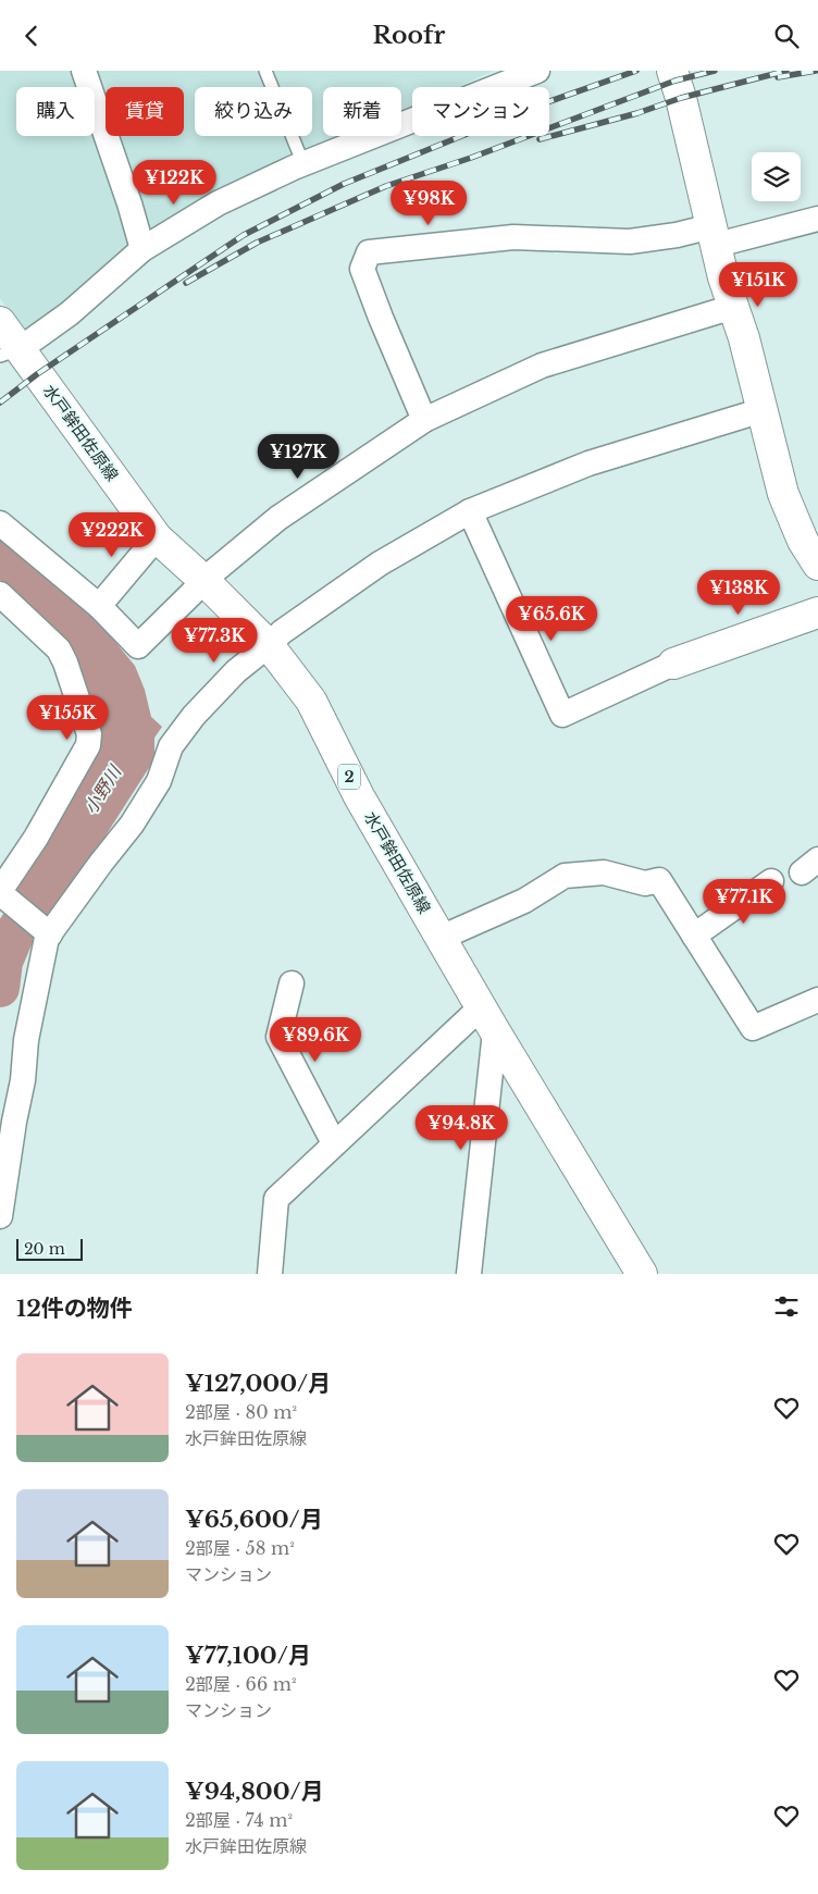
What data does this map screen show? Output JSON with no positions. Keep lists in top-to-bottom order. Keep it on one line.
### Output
{"streets":{"main road":["水戸鉾田佐原線","2"]},"water":["小野川"],"scale_bar":"20 m","page":{"header":"Roofr","chip":["購入","賃貸","絞り込み","新着","マンション"],"price":["¥122K","¥98K","¥151K","¥127K","¥222K","¥138K","¥65.6K","¥77.3K","¥155K","¥77.1K","¥89.6K","¥94.8K"],"scale":"20 m","heading":"12件の物件","list":[{"name":"¥127,000/月","note":"2部屋 · 80 m² · 水戸鉾田佐原線"},{"name":"¥65,600/月","note":"2部屋 · 58 m² · マンション"},{"name":"¥77,100/月","note":"2部屋 · 66 m² · マンション"},{"name":"¥94,800/月","note":"2部屋 · 74 m² · 水戸鉾田佐原線"}]}}
